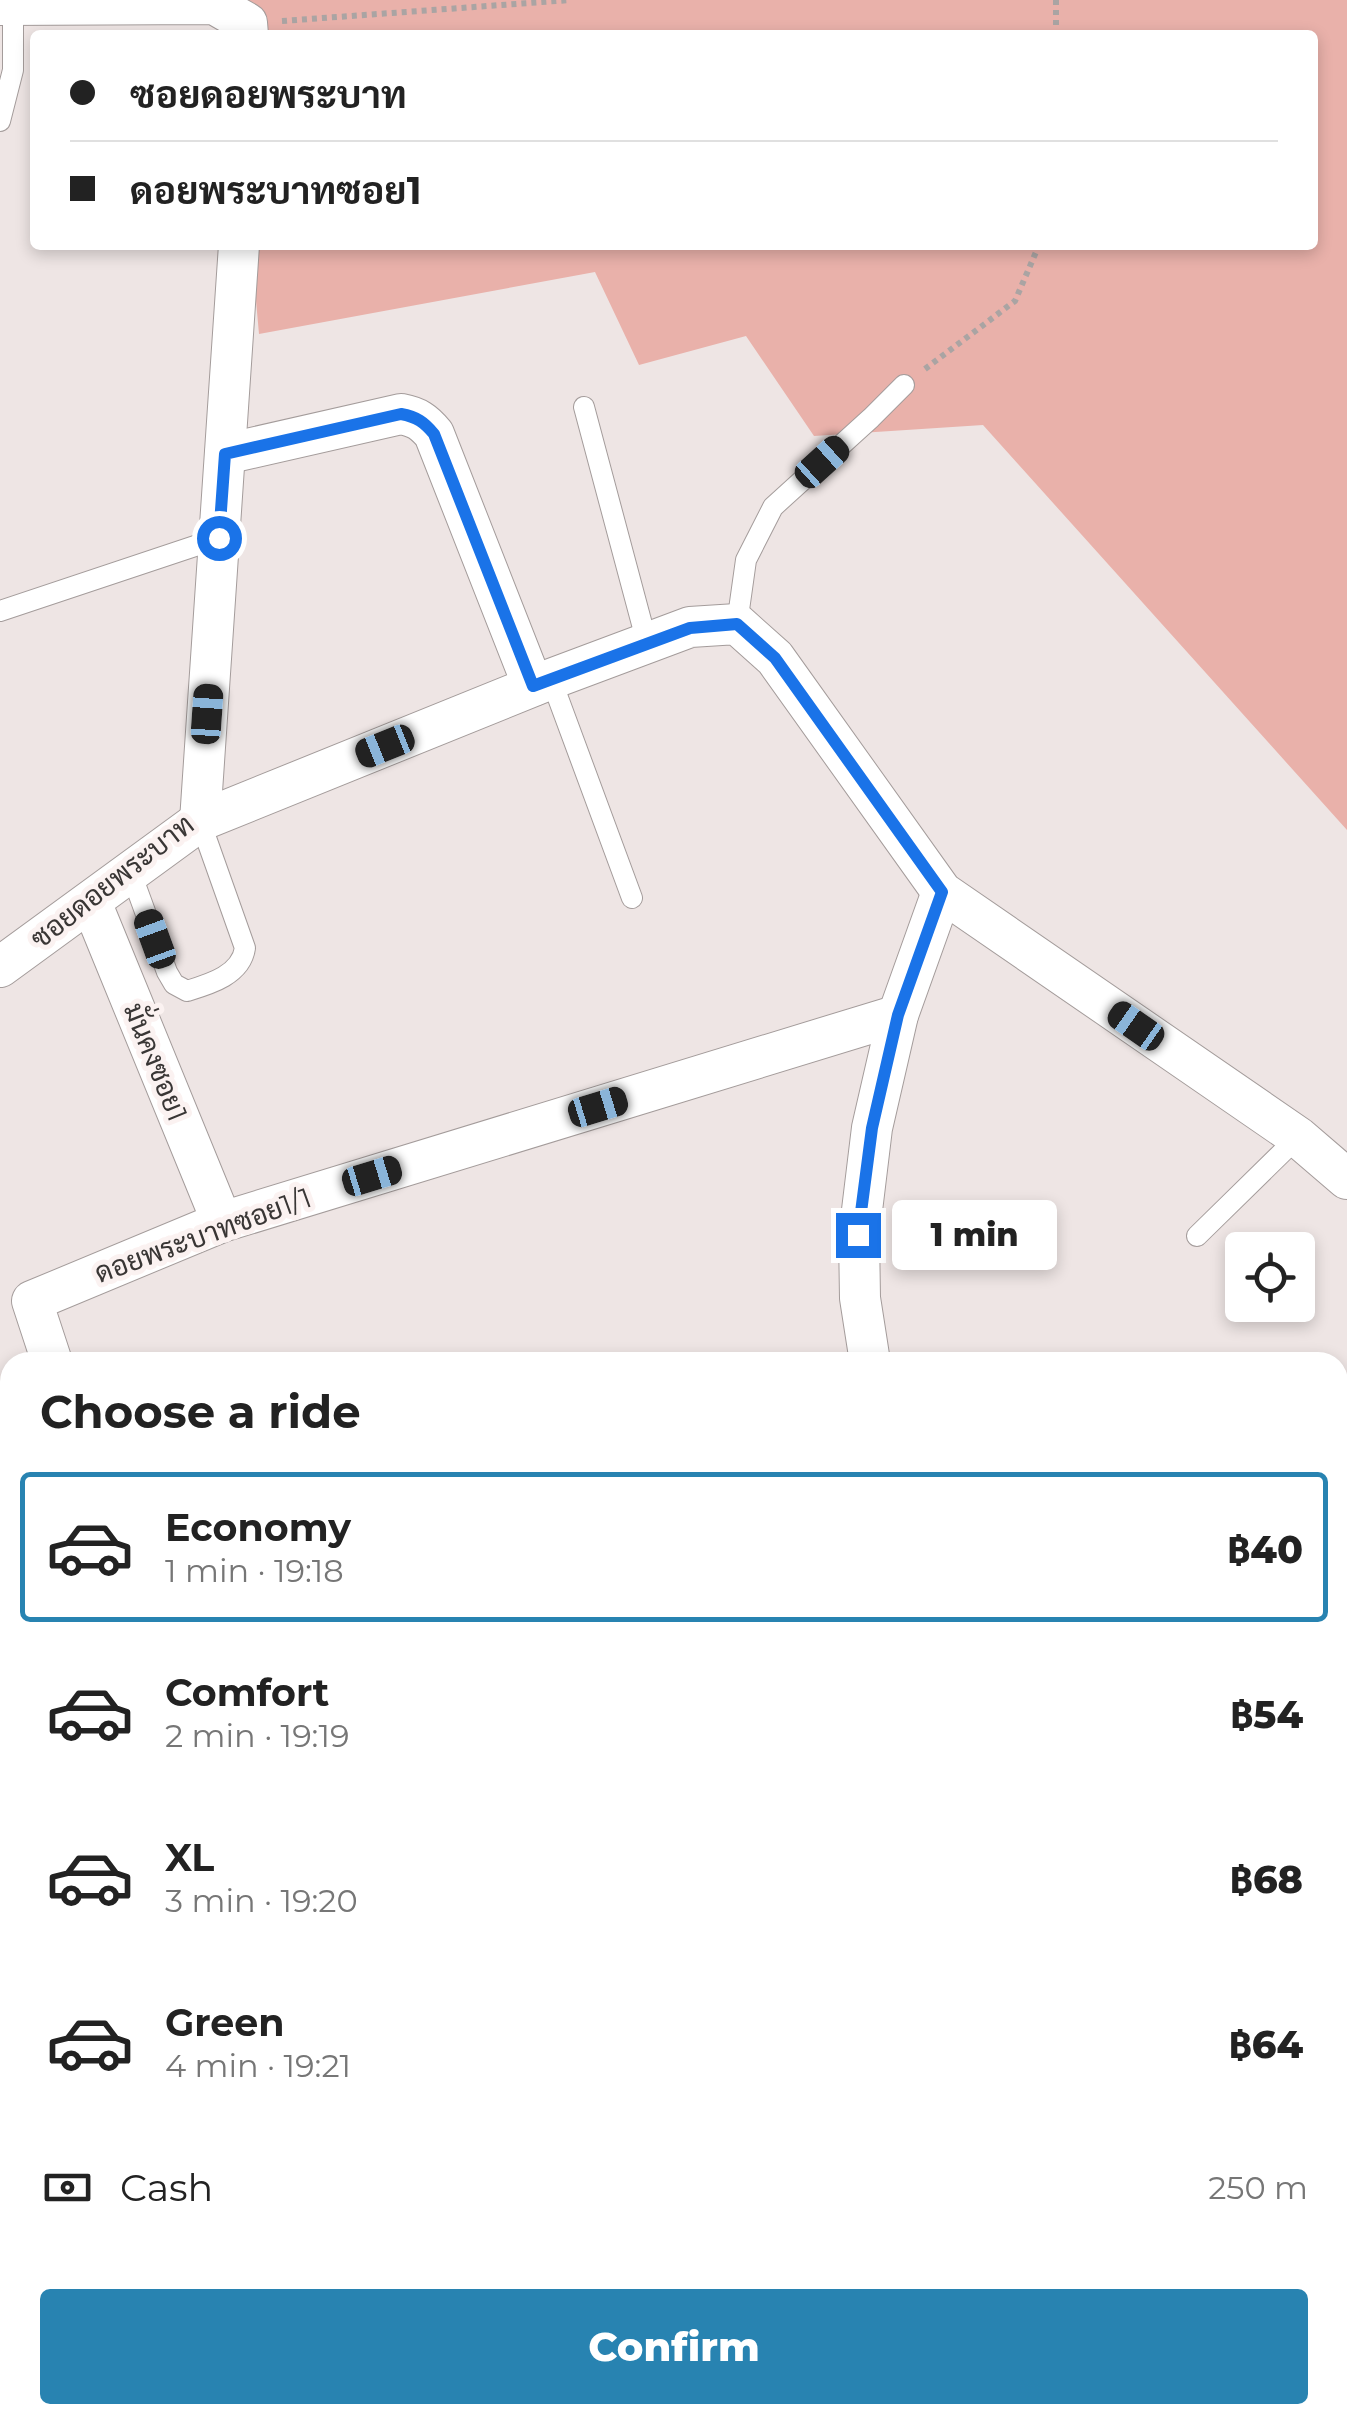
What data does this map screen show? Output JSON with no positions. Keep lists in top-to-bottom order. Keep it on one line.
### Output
{"streets":{"street":["ซอยดอยพระบาท","มั่นคงซอย1","ดอยพระบาทซอย1/1"]},"crossings":[["ซอยดอยพระบาท","มั่นคงซอย1"],["มั่นคงซอย1","ดอยพระบาทซอย1/1"]],"page":{"banner":["ซอยดอยพระบาท","ดอยพระบาทซอย1"],"bubble":"1 min","heading":"Choose a ride","list":[{"name":"Economy","note":"1 min · 19:18","value":"฿40"},{"name":"Comfort","note":"2 min · 19:19","value":"฿54"},{"name":"XL","note":"3 min · 19:20","value":"฿68"},{"name":"Green","note":"4 min · 19:21","value":"฿64"}],"pay":["Cash","250 m"],"buttons":"Confirm"}}
